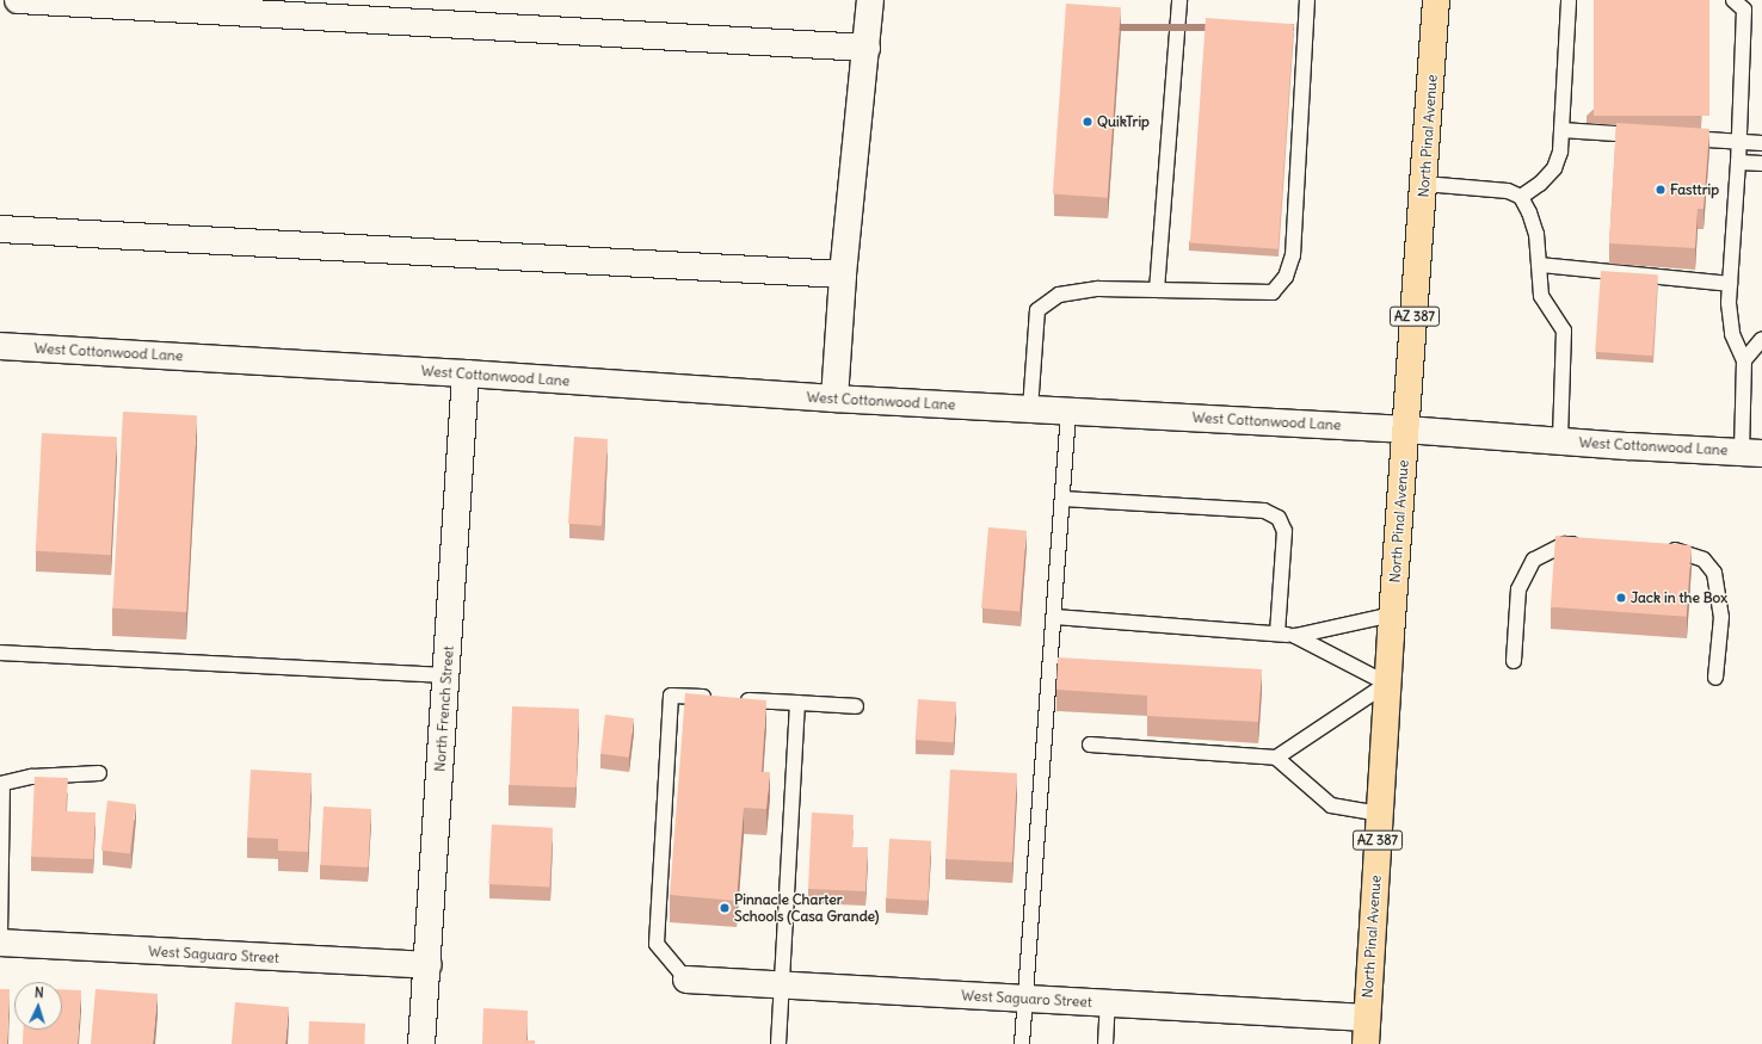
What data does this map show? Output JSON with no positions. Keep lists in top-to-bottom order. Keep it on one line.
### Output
{"streets":{"main road":["North Pinal Avenue","AZ 387"],"street":["West Cottonwood Lane","North French Street","West Saguaro Street"]},"crossings":[["North Pinal Avenue","West Cottonwood Lane"],["North Pinal Avenue","West Saguaro Street"],["West Cottonwood Lane","North French Street"],["North French Street","West Saguaro Street"]],"places":["QuikTrip","Fasttrip","Jack in the Box","Pinnacle Charter Schools (Casa Grande)"],"north":"top"}
